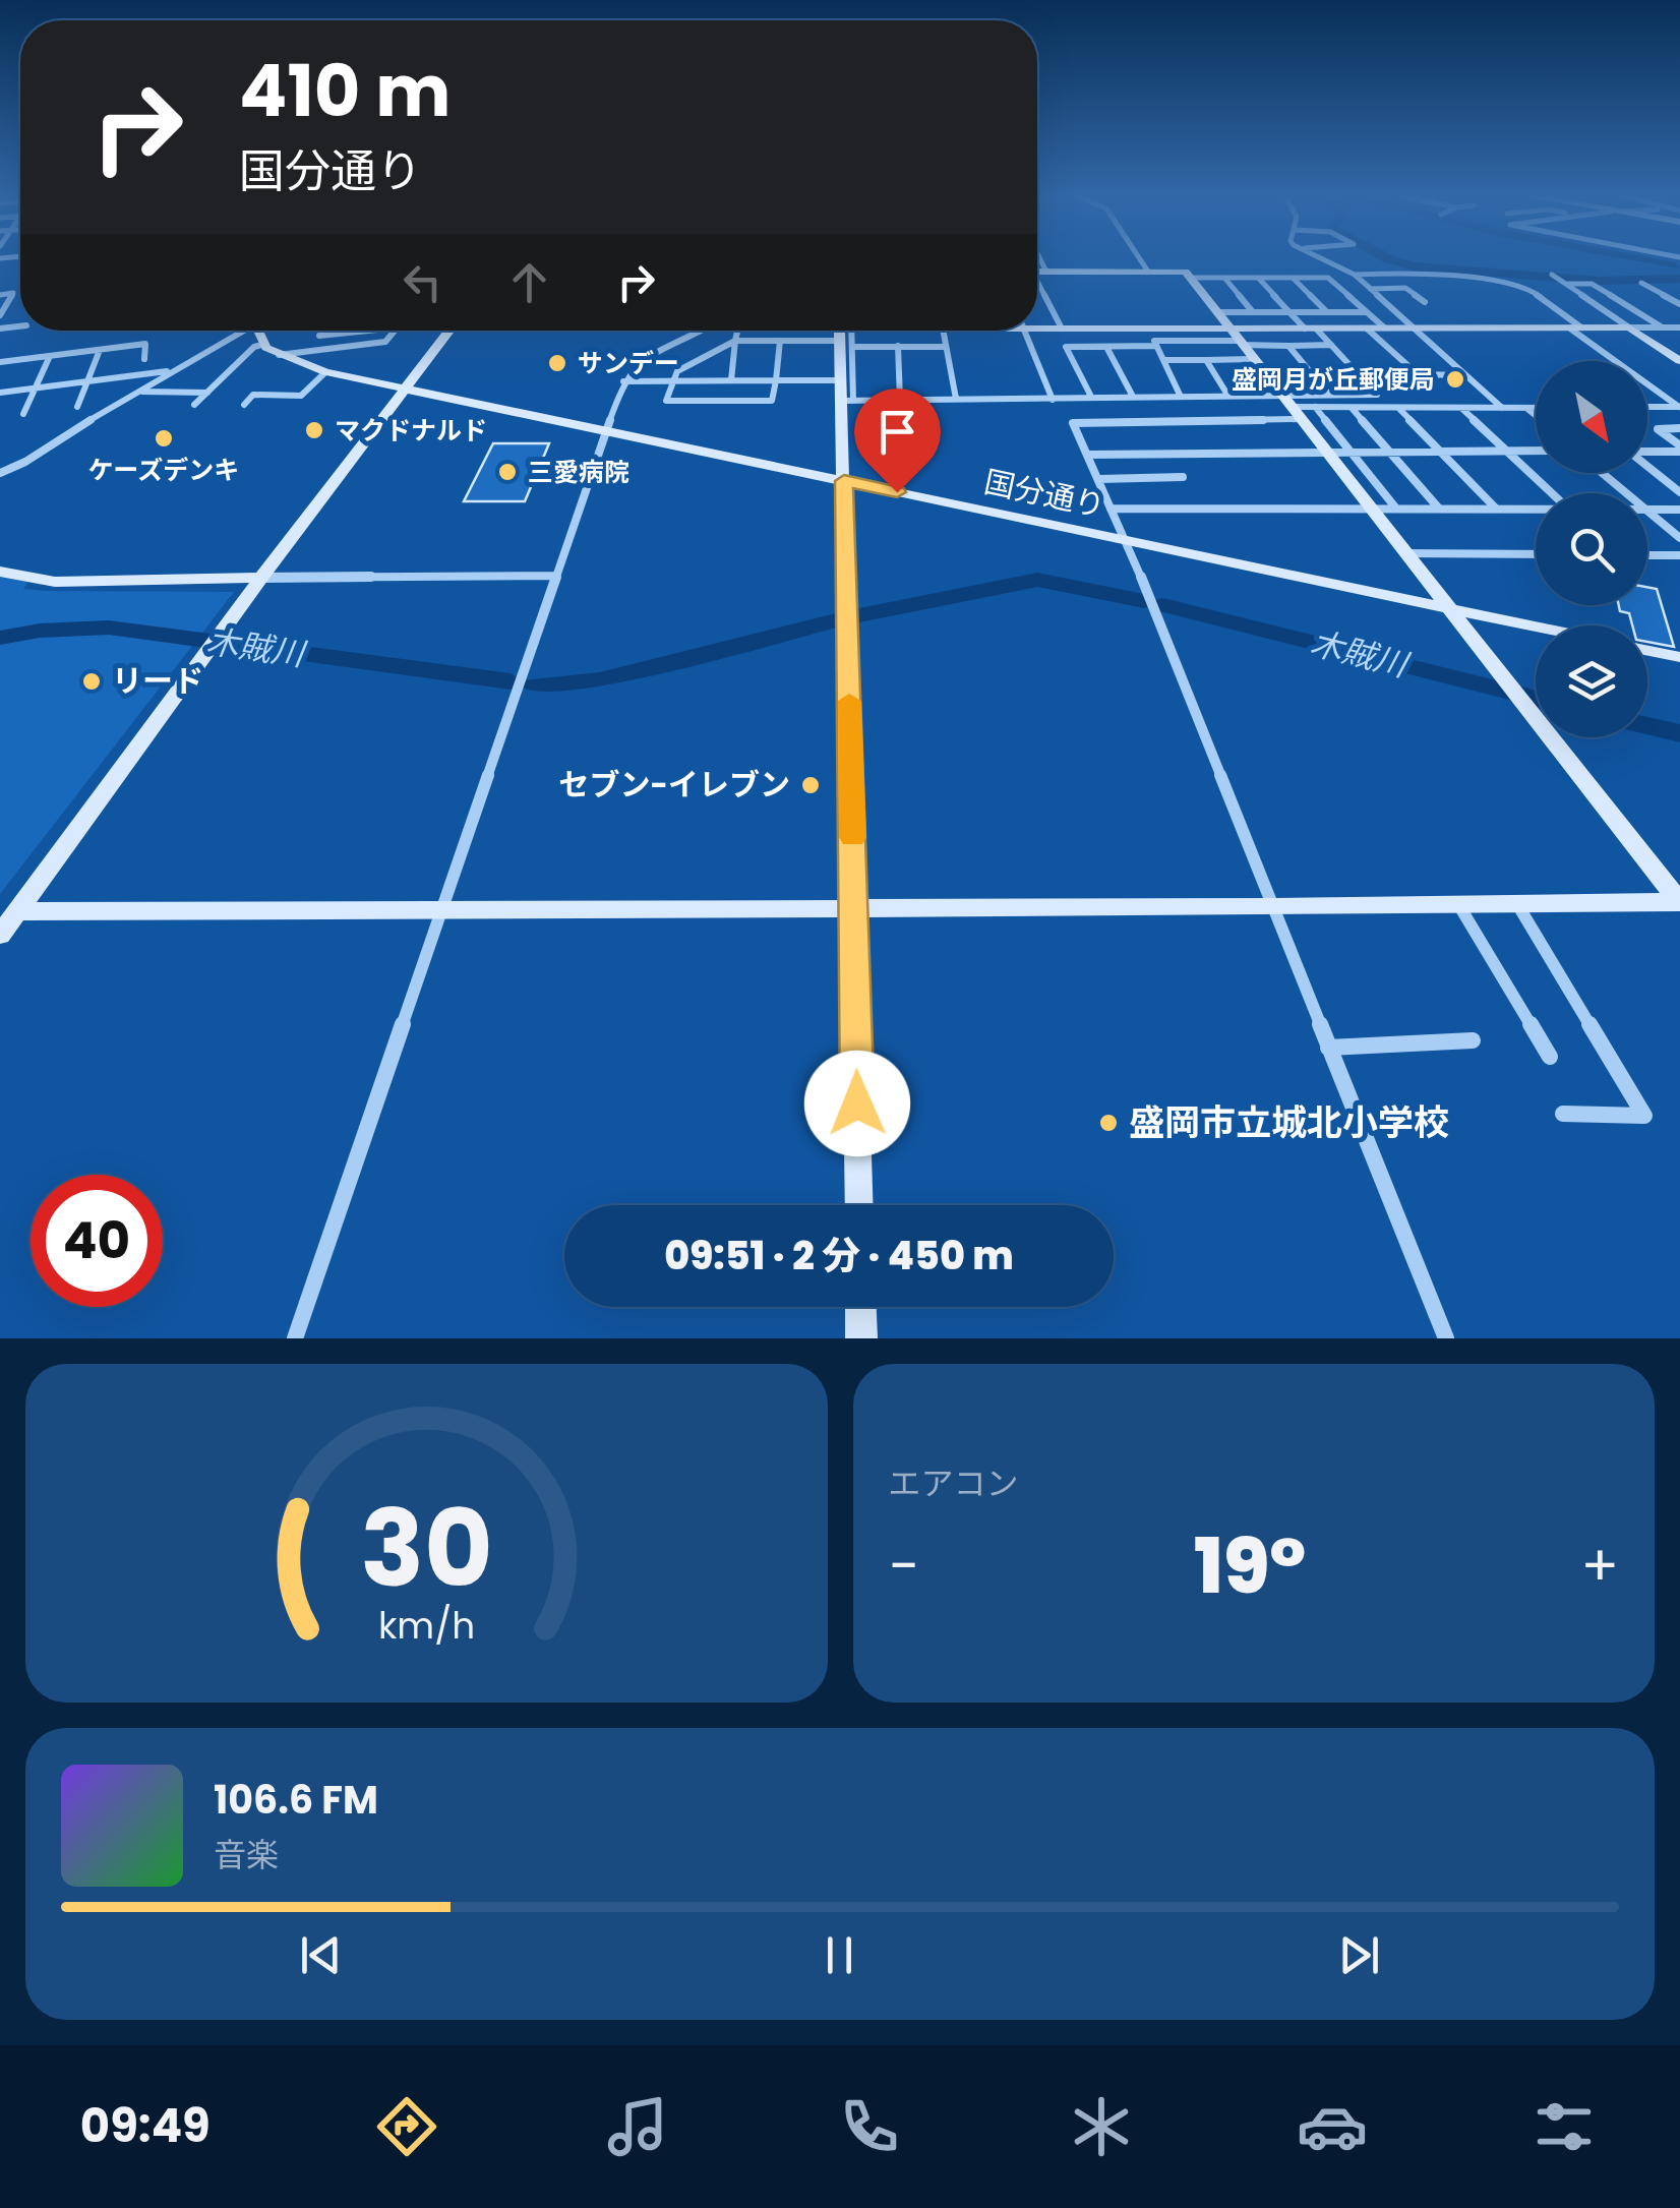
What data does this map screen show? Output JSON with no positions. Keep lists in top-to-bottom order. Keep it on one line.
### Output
{"streets":{"street":["国分通り"]},"water":["木賊川"],"places":["サンデー","盛岡月が丘郵便局","マクドナルド","ケーズデンキ","三愛病院","リード","セブン-イレブン","盛岡市立城北小学校"],"north":"bottom right","page":{"turn":["410 m","国分通り"],"limit":"40","trip":"09:51 · 2 分 · 450 m","tile":"エアコン","heat":["−","19°","+"],"song":["106.6 FM","音楽"],"tabs":"09:49","gauge":["30","km/h"]}}
